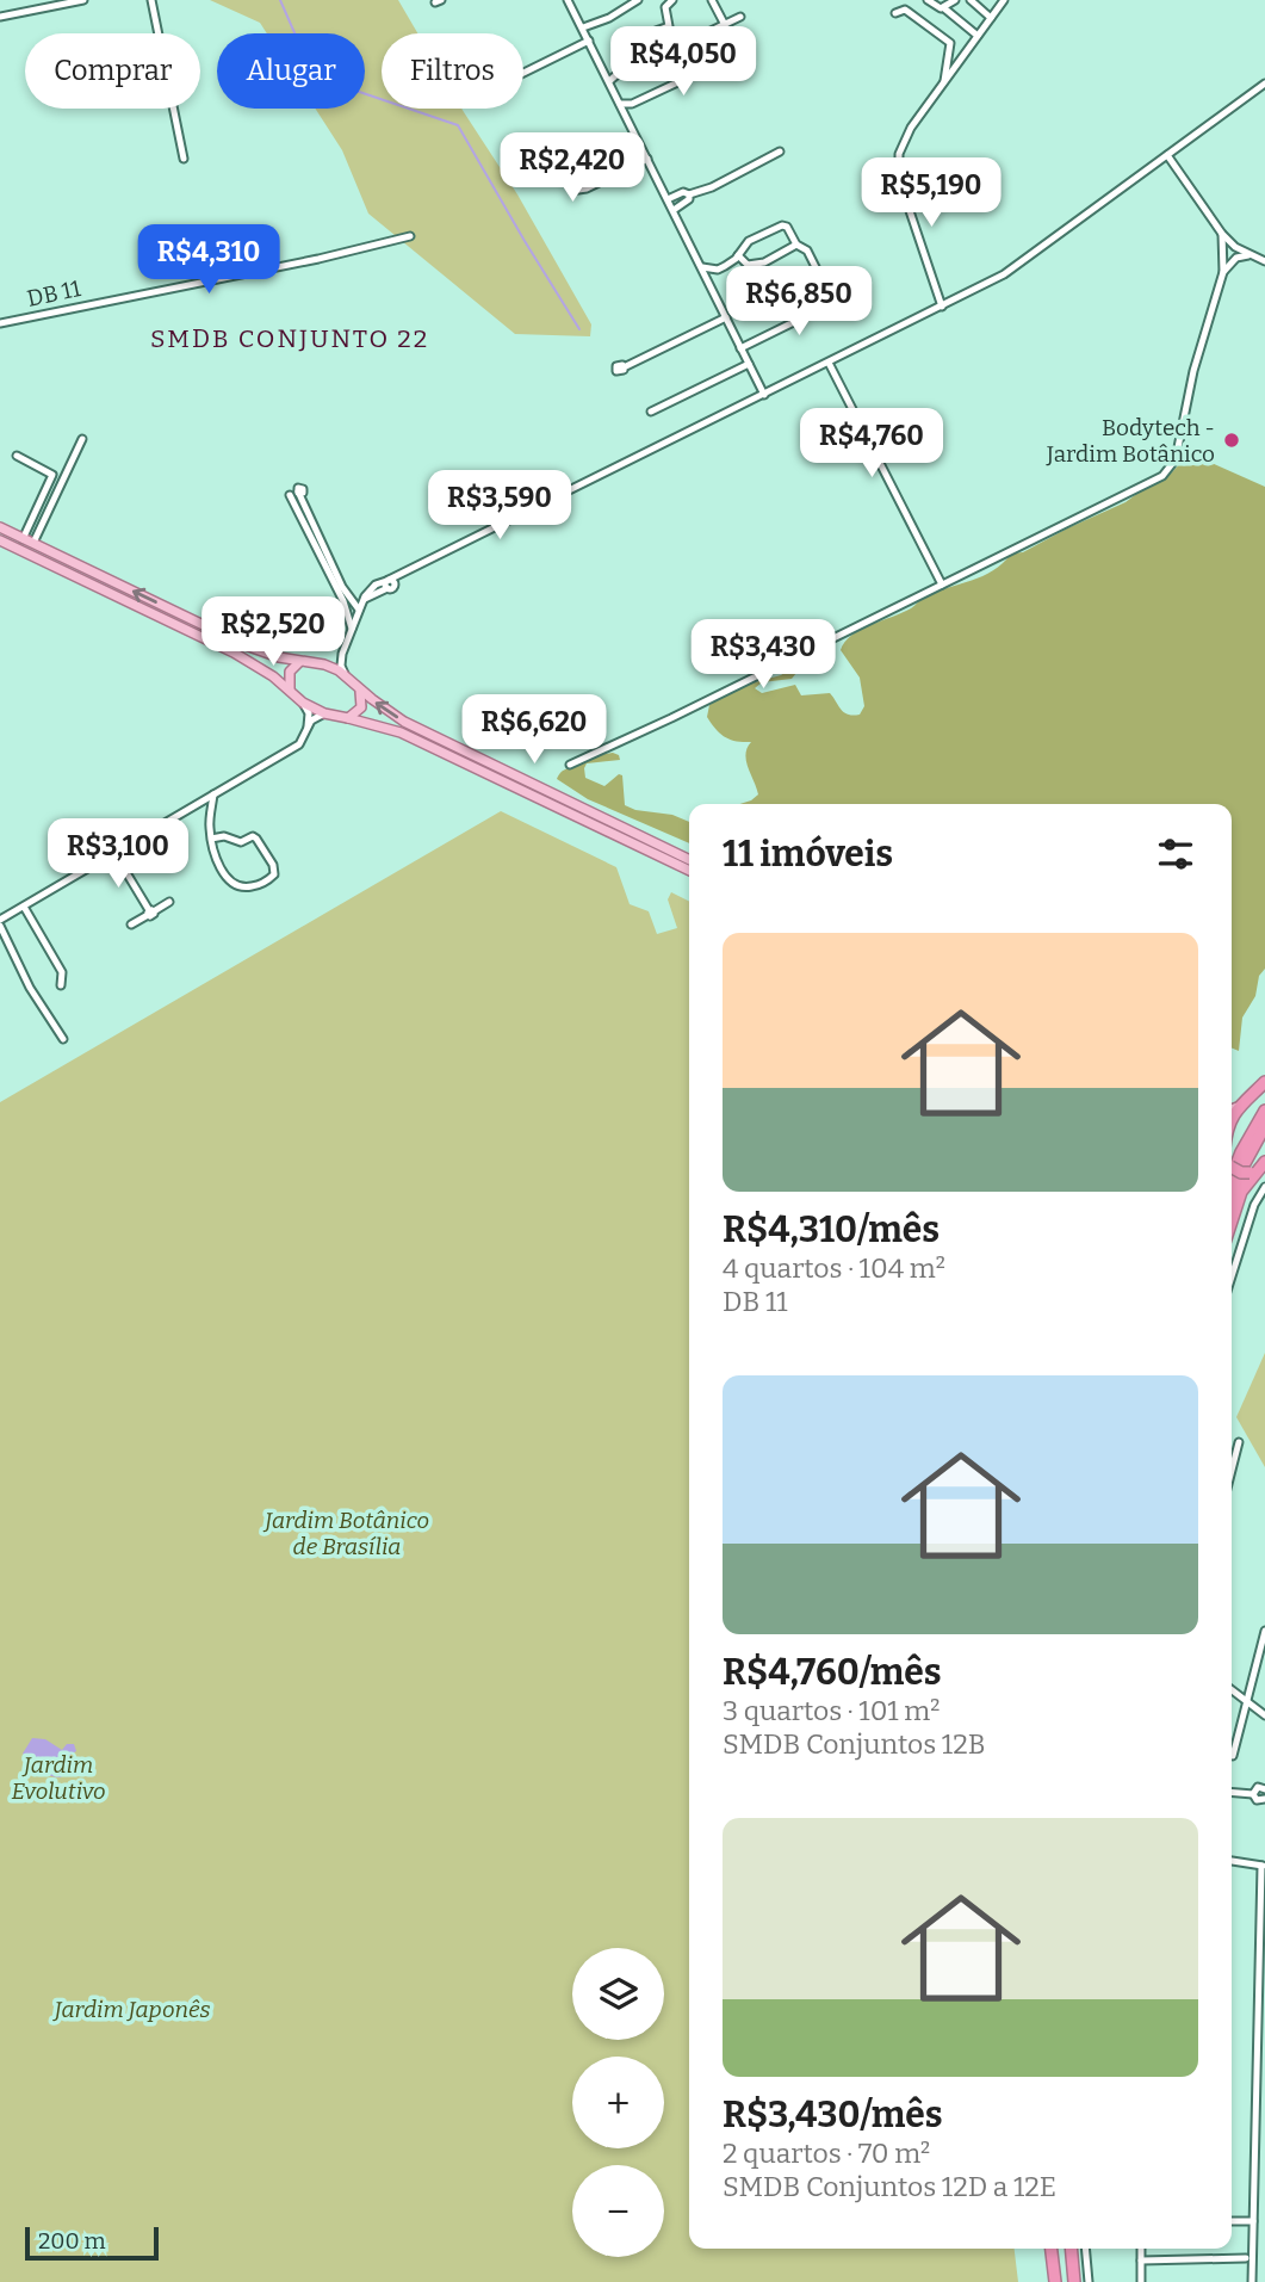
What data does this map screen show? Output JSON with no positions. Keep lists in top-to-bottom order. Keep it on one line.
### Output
{"streets":{"street":["DB 11"]},"districts":["SMDB CONJUNTO 22"],"parks":["Jardim Botânico de Brasília","Jardim Evolutivo","Jardim Japonês"],"places":["Bodytech - Jardim Botânico"],"scale_bar":"200 m","page":{"price":["R$4,050","R$2,420","R$5,190","R$4,310","R$6,850","R$4,760","R$3,590","R$2,520","R$3,430","R$6,620","R$3,100"],"chip":["Comprar","Alugar","Filtros"],"heading":"11 imóveis","list":[{"name":"R$4,310/mês","note":"4 quartos · 104 m² · DB 11"},{"name":"R$4,760/mês","note":"3 quartos · 101 m² · SMDB Conjuntos 12B"},{"name":"R$3,430/mês","note":"2 quartos · 70 m² · SMDB Conjuntos 12D a 12E"}],"map_buttons":["+","−"],"scale":"200 m"}}
